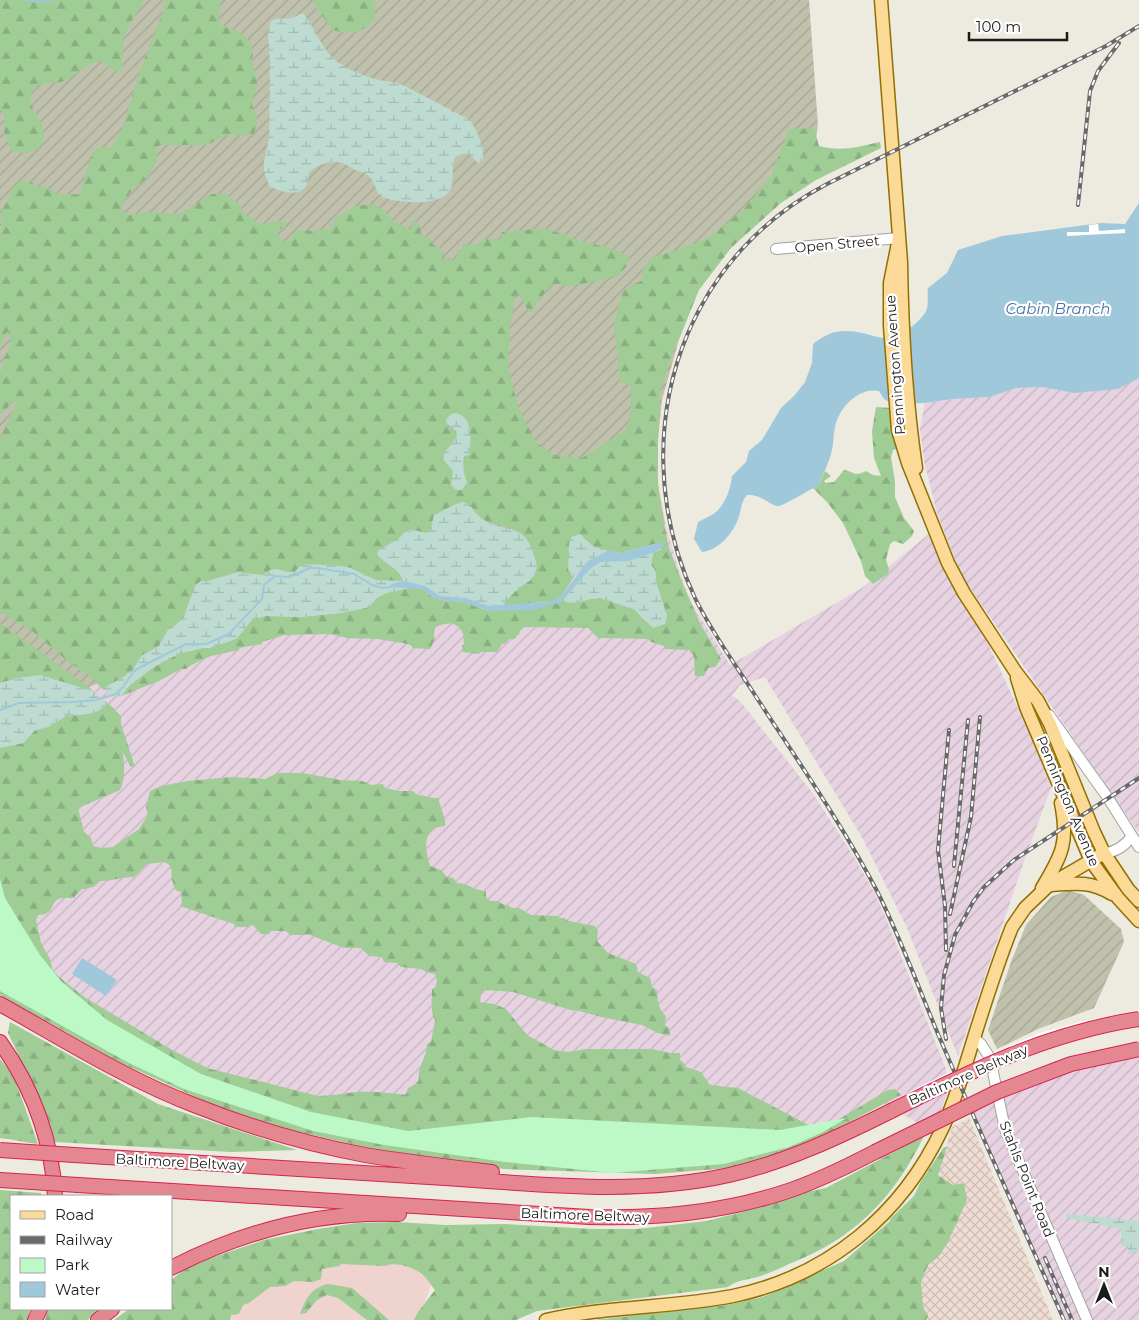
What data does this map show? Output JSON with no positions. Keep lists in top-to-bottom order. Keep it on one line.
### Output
{"streets":{"highway":["Baltimore Beltway"],"main road":["Pennington Avenue"],"street":["Open Street","Stahls Point Road"]},"crossings":[["Open Street","Pennington Avenue"]],"water":["Cabin Branch"],"legend":["Road","Railway","Park","Water"],"scale_bar":"100 m","north":"top"}
